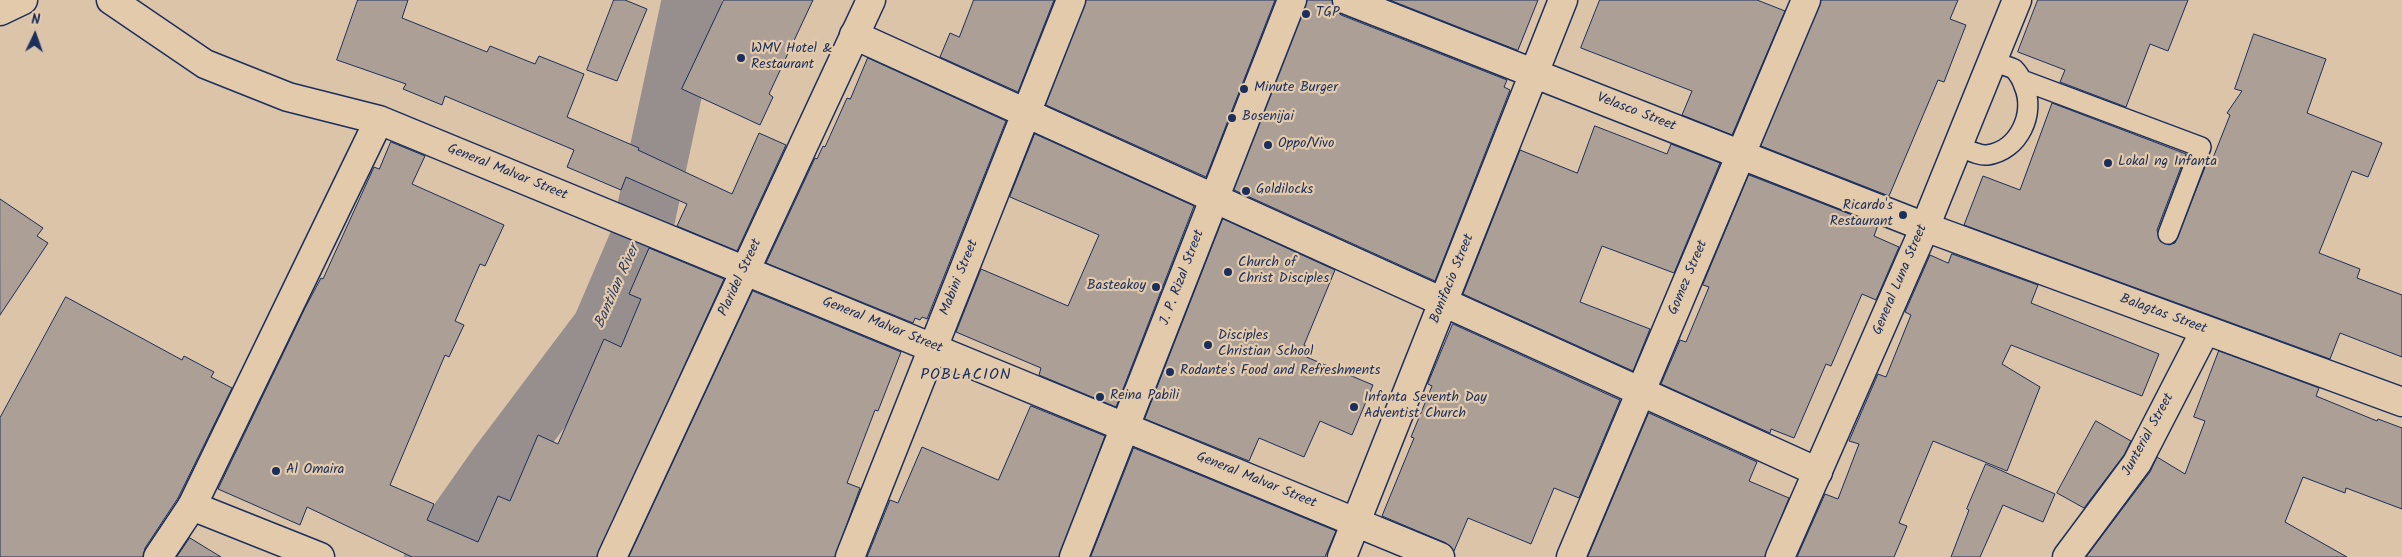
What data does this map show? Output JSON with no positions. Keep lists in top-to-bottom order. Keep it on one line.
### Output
{"streets":{"street":["Velasco Street","General Malvar Street","Plaridel Street","Mabini Street","J. P. Rizal Street","Gomez Street","Bonifacio Street","General Luna Street","Balagtas Street","Junterial Street"]},"crossings":[["Velasco Street","Gomez Street"],["Velasco Street","Bonifacio Street"],["Velasco Street","General Luna Street"],["Velasco Street","Balagtas Street"],["General Malvar Street","Plaridel Street"],["General Malvar Street","Mabini Street"],["General Malvar Street","J. P. Rizal Street"],["General Malvar Street","Bonifacio Street"],["General Luna Street","Balagtas Street"],["Balagtas Street","Junterial Street"]],"districts":["POBLACION"],"water":["Bantilan River"],"places":["TGP","WMV Hotel & Restaurant","Minute Burger","Bosenijai","Oppo/Vivo","Lokal ng Infanta","Goldilocks","Ricardo's Restaurant","Church of Christ Disciples","Basteakoy","Disciples Christian School","Rodante's Food and Refreshments","Reina Pabili","Infanta Seventh Day Adventist Church","Al Omaira"],"north":"top"}
